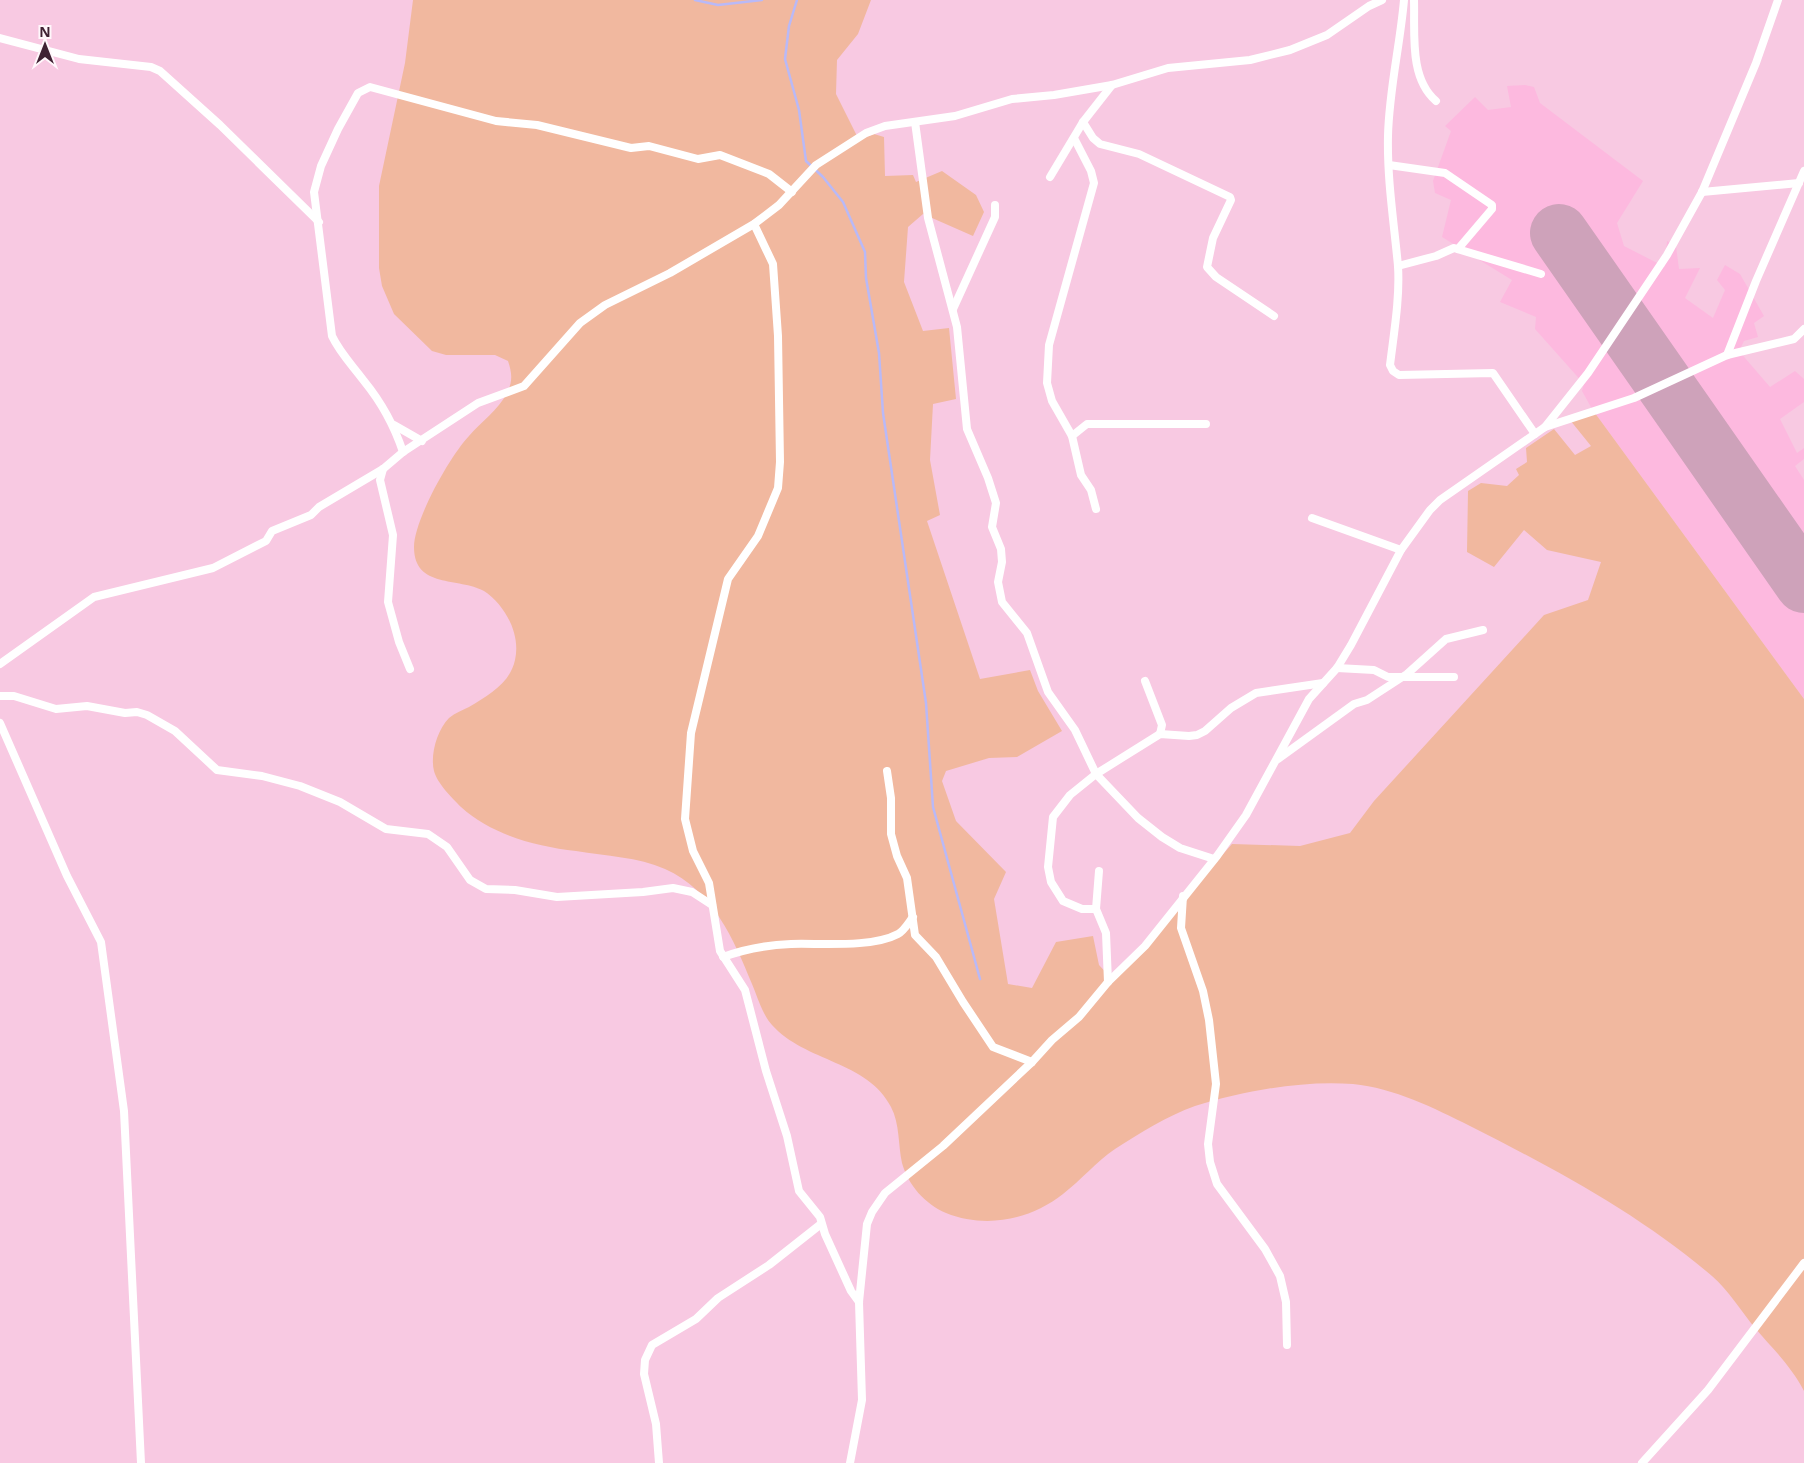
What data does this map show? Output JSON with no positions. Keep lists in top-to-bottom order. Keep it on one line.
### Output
{"north":"top"}
